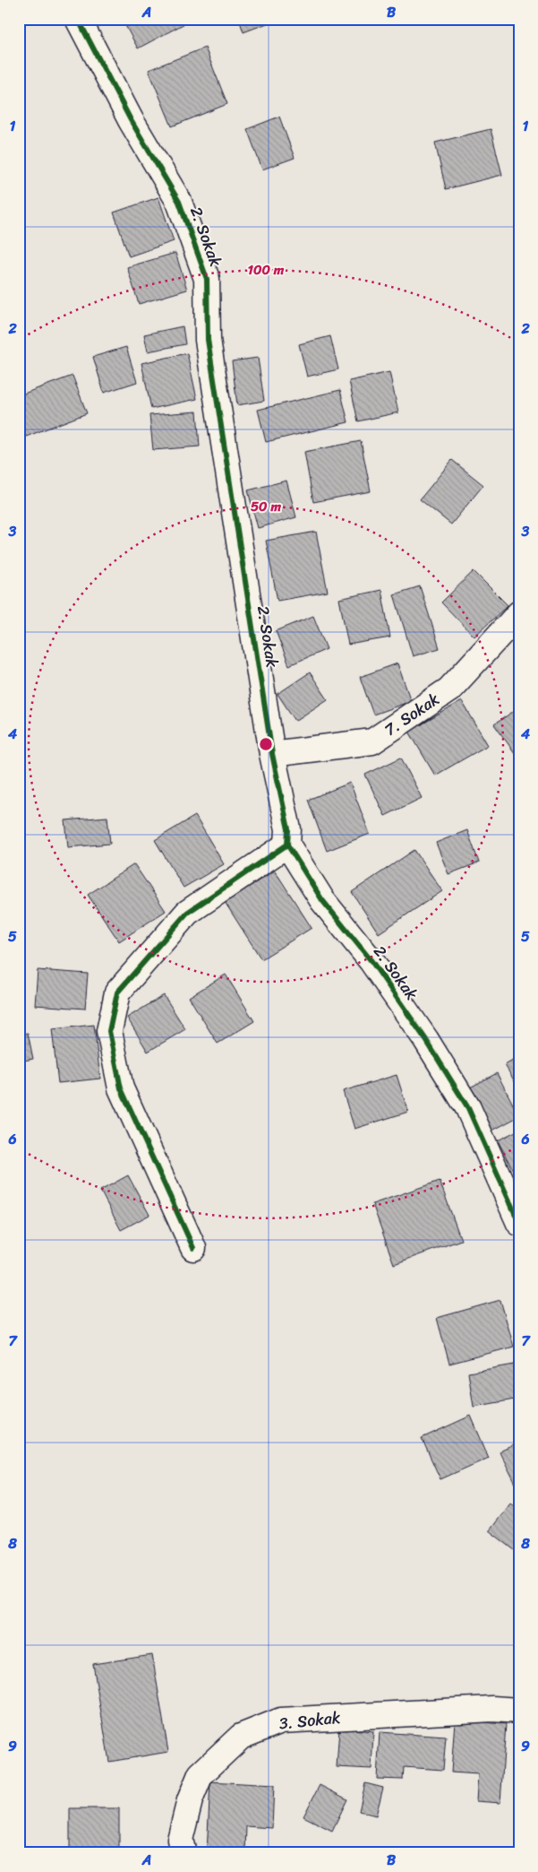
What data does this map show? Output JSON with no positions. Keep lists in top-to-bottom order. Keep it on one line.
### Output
{"streets":{"street":["2. Sokak","7. Sokak","3. Sokak"]},"crossings":[["2. Sokak","7. Sokak"]],"grid":{"columns":["A","B"],"rows":["1","2","3","4","5","6","7","8","9"]},"rings":["100 m","50 m"]}
